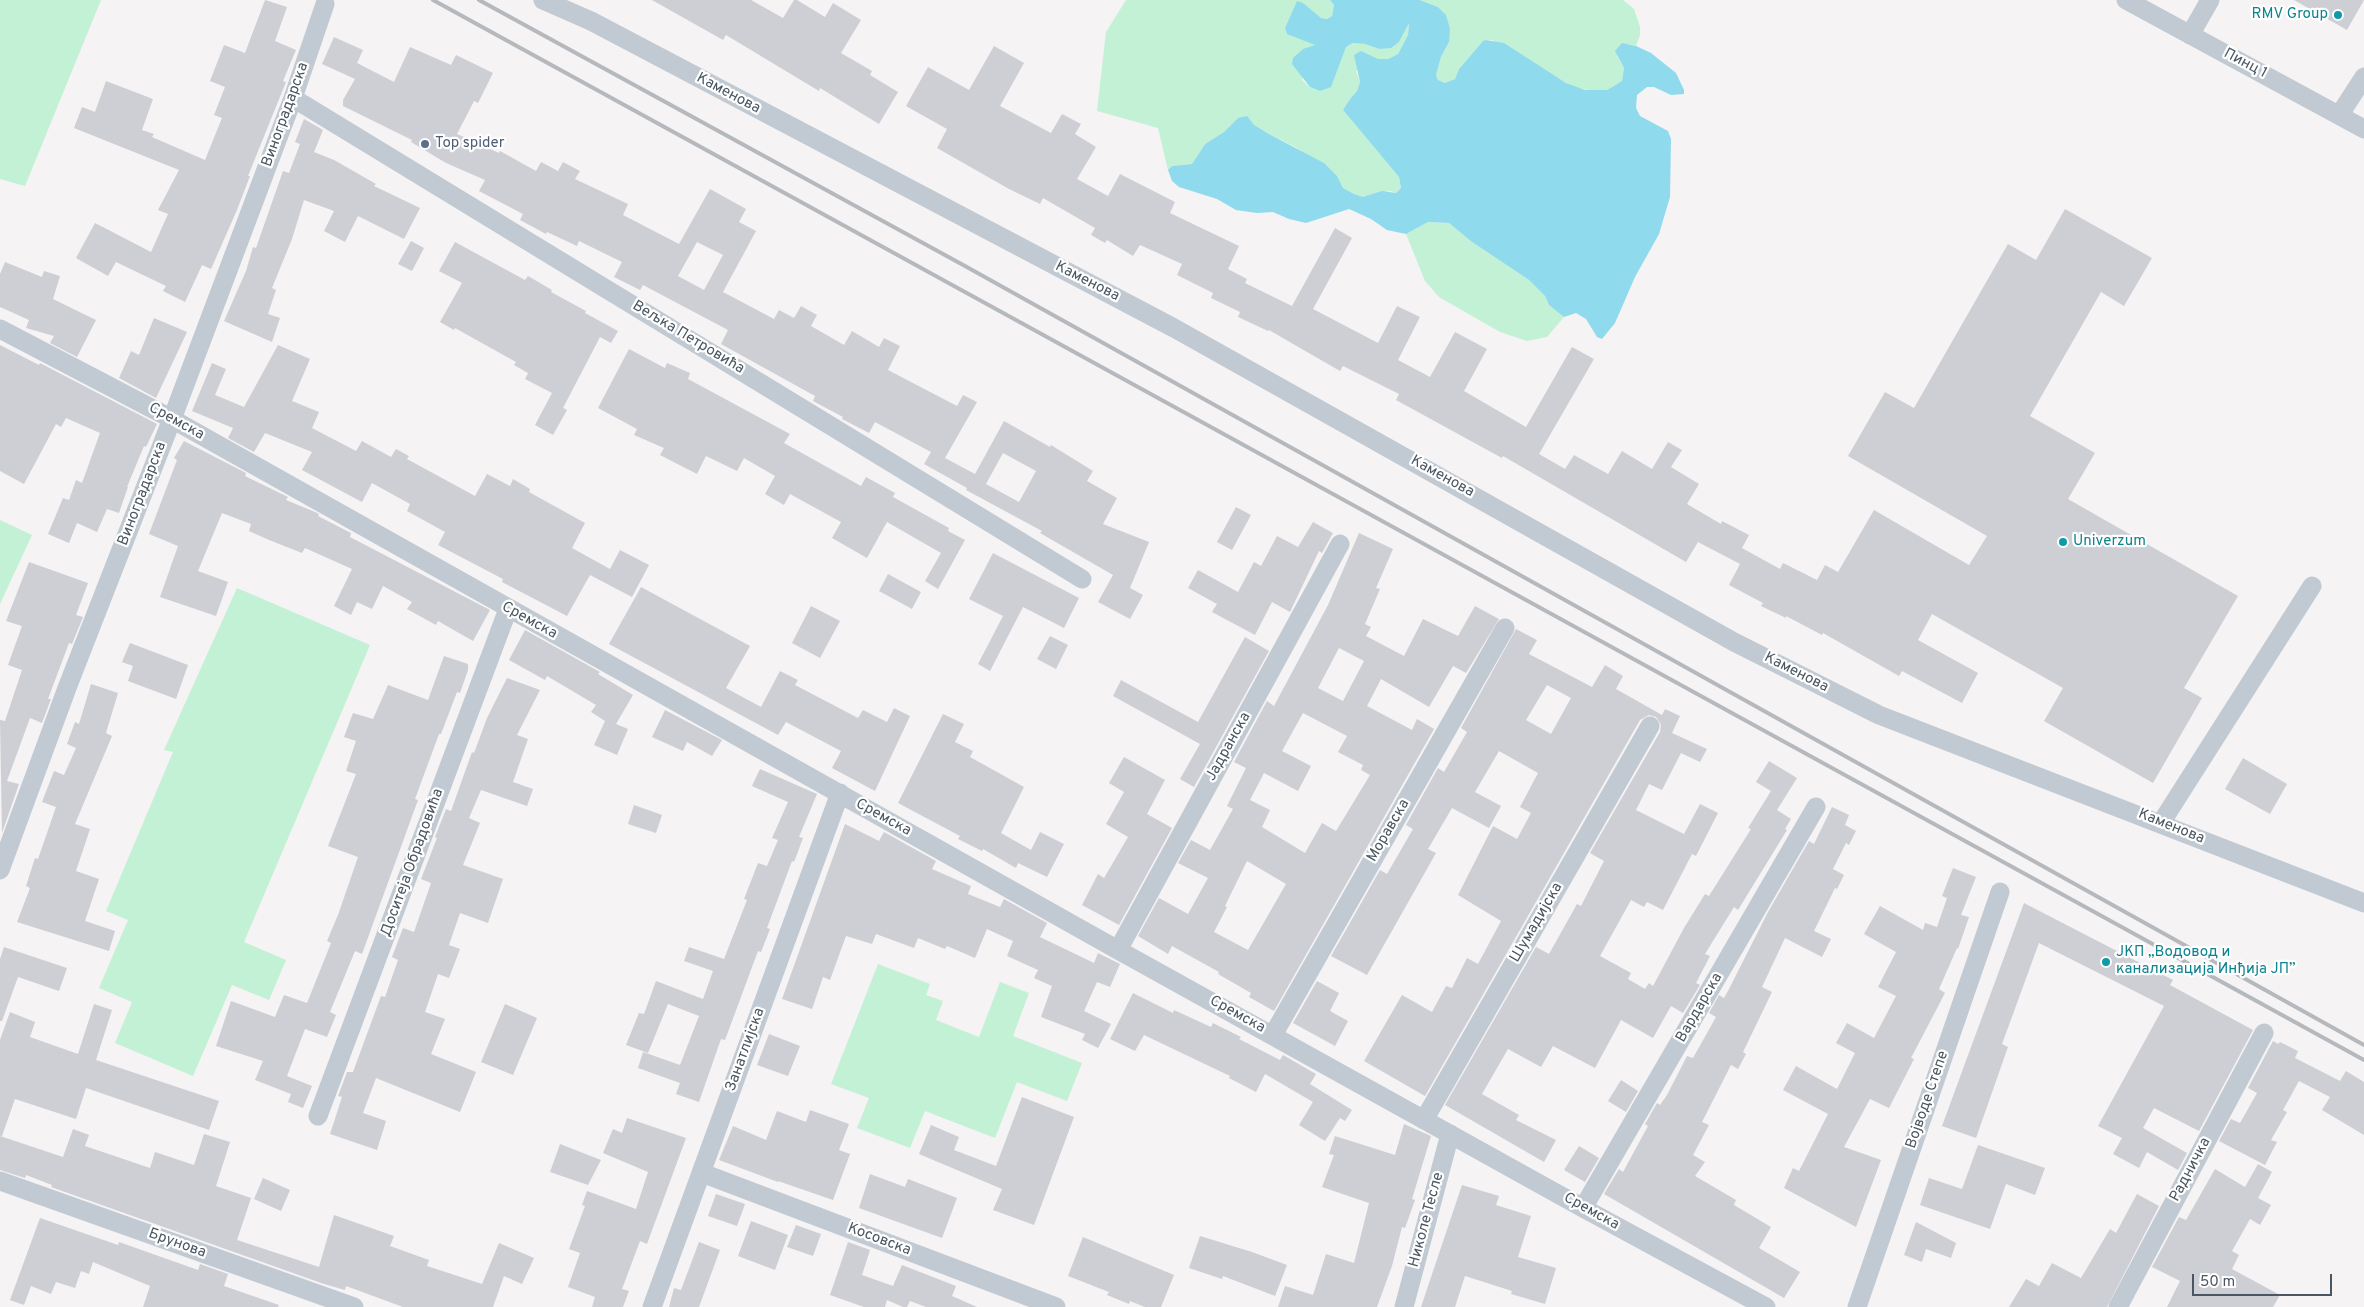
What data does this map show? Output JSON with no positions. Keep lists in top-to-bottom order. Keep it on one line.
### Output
{"streets":{"street":["Пинц 1","Каменова","Виноградарска","Вељка Петровића","Сремска","Јадранска","Моравска","Доситеја Обрадовића","Шумадијска","Вардарска","Занатлијска","Војводе Степе","Радничка","Николе Тесле","Косовска","Брунова"]},"crossings":[["Виноградарска","Вељка Петровића"],["Виноградарска","Сремска"],["Сремска","Јадранска"],["Сремска","Моравска"],["Сремска","Доситеја Обрадовића"],["Сремска","Шумадијска"],["Сремска","Вардарска"],["Сремска","Занатлијска"],["Сремска","Николе Тесле"],["Занатлијска","Косовска"]],"places":["RMV Group","Top spider","Univerzum","ЈКП „Водовод и канализација Инђија ЈП”"],"scale_bar":"50 m"}
